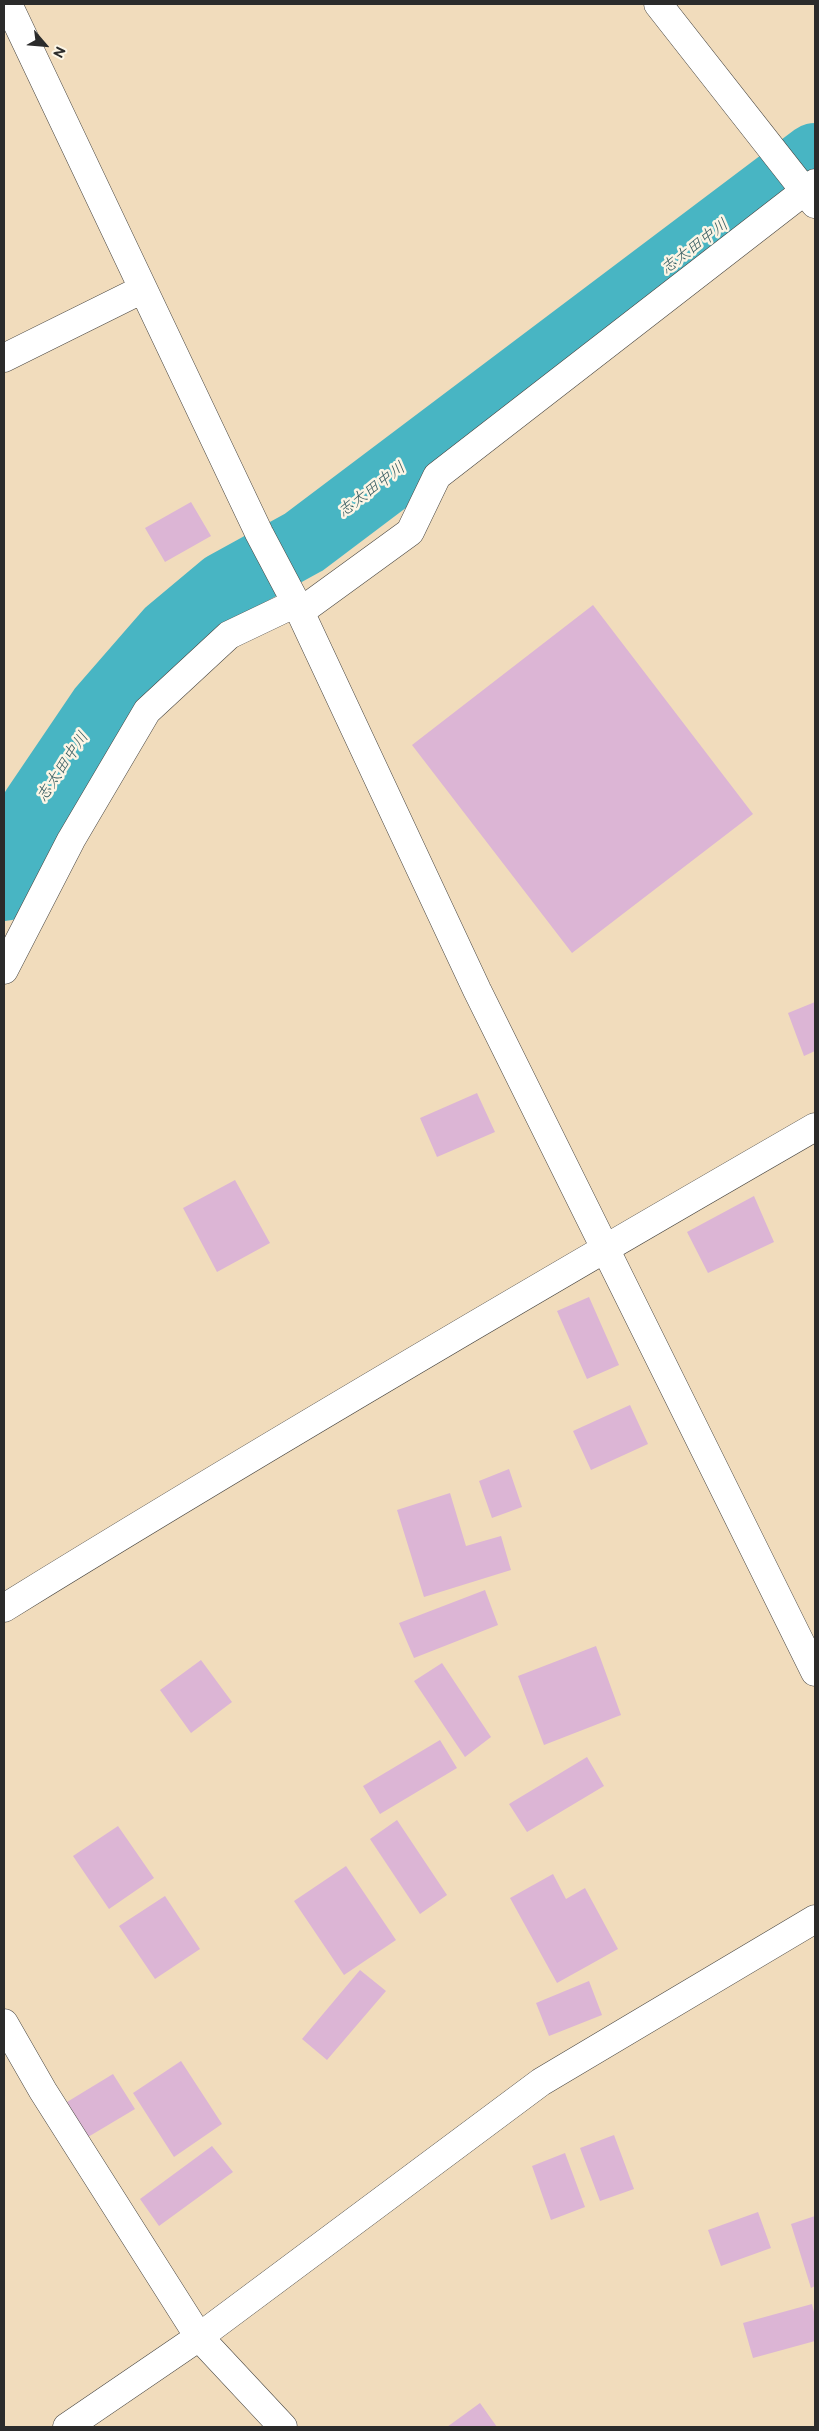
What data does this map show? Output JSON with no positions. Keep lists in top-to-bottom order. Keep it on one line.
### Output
{"water":["志太田中川"],"north":"bottom right"}
